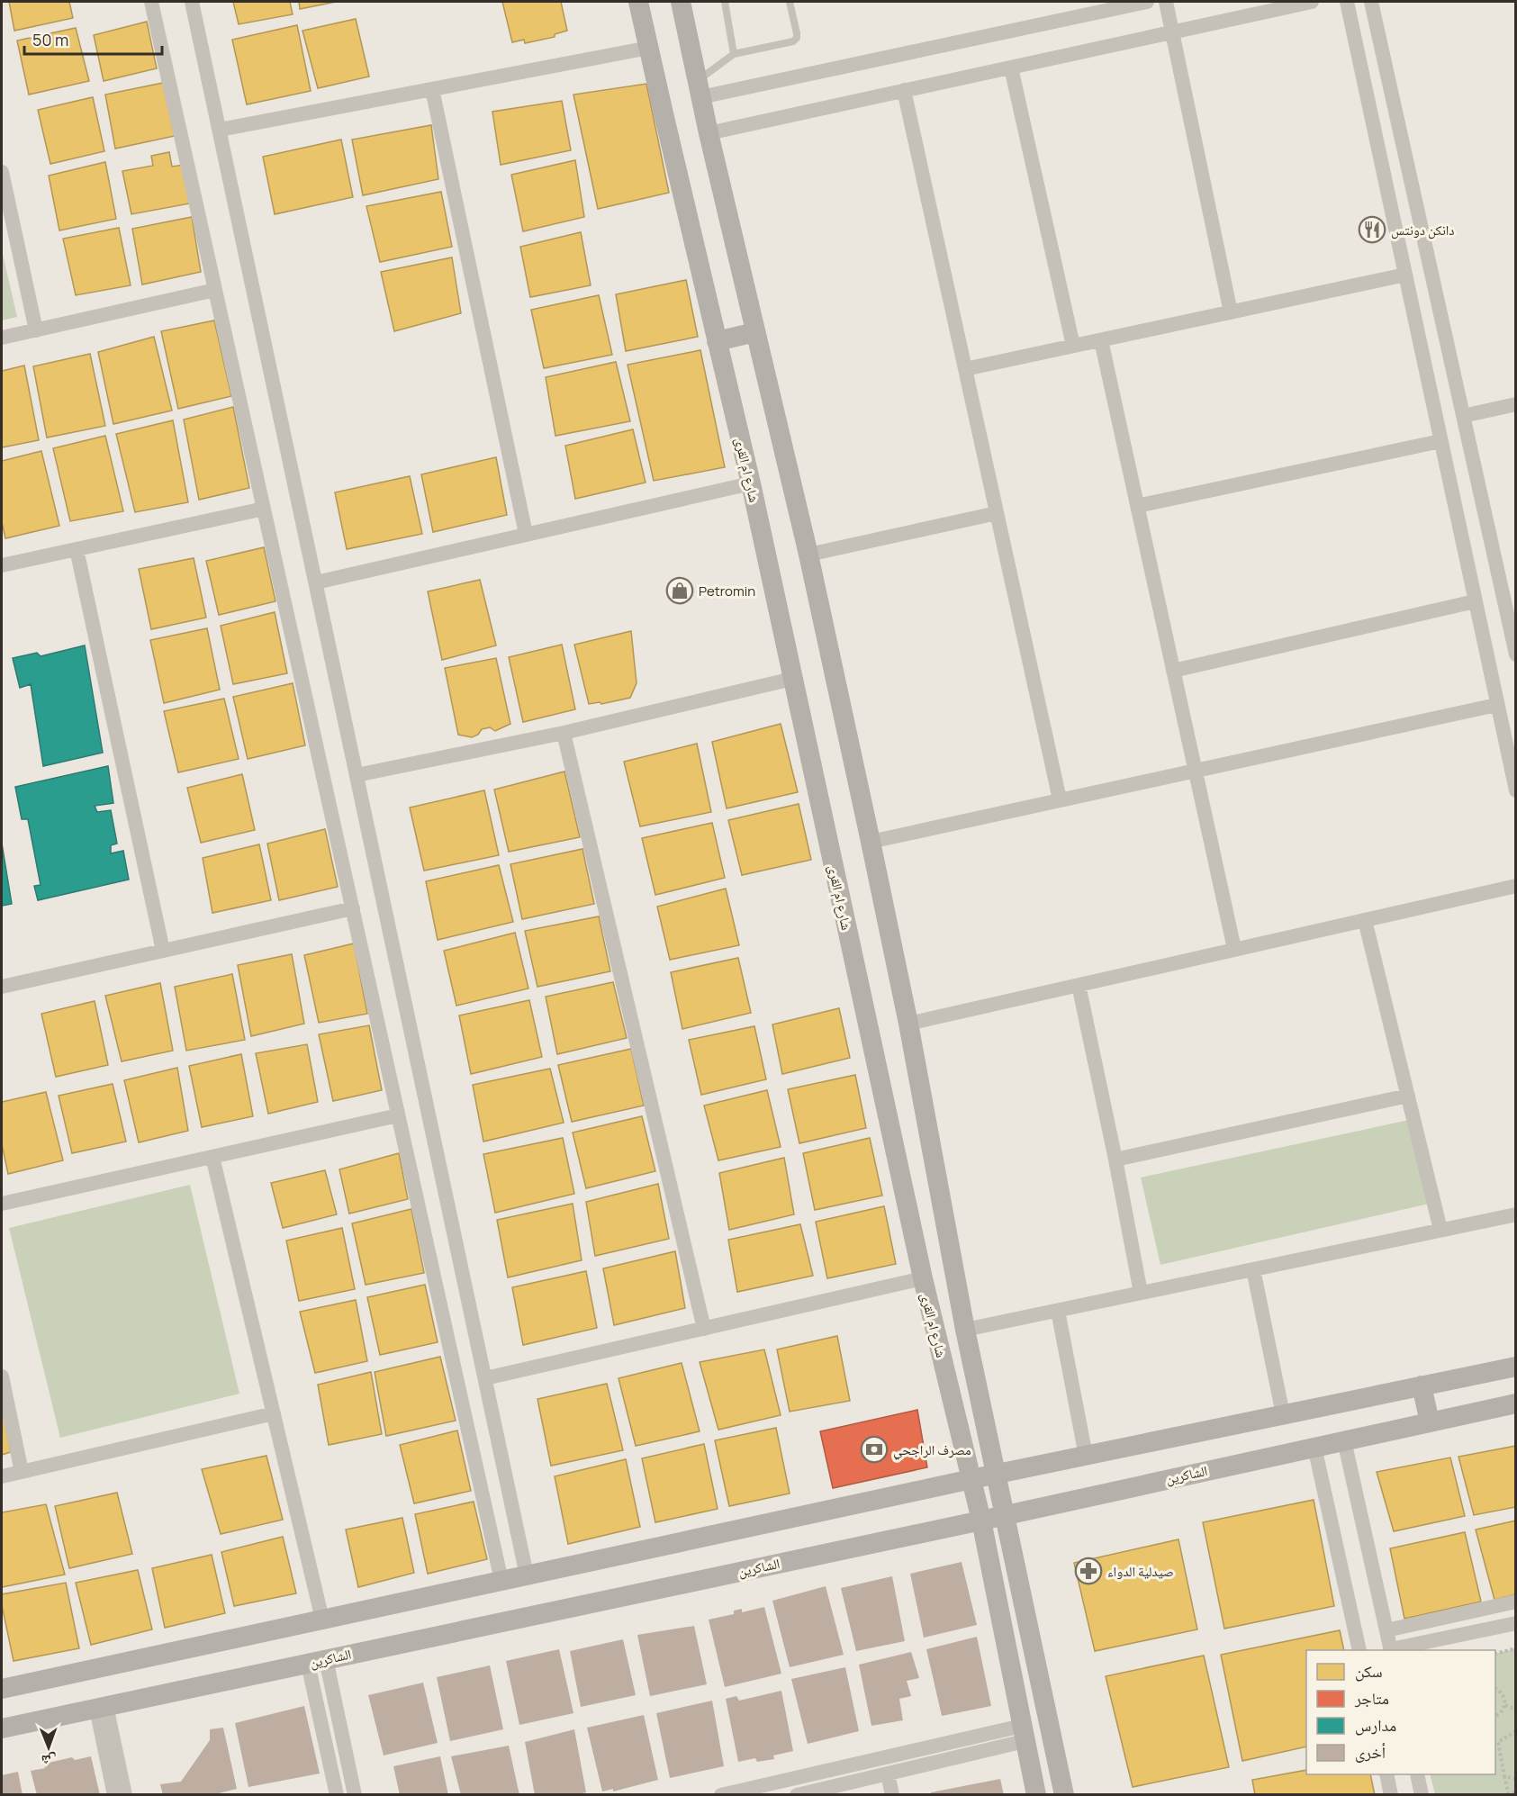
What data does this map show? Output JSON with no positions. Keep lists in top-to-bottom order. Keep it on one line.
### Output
{"streets":{"main road":["شارع ام القرى","الشاكرين"]},"crossings":[["شارع ام القرى","الشاكرين"]],"places":{"restaurant":["دانكن دونتس"],"shop":["Petromin"],"bank":["مصرف الراجحي"],"pharmacy":["صيدلية الدواء"]},"legend":["سكن","متاجر","مدارس","أخرى"],"scale_bar":"50 m","north":"bottom"}
